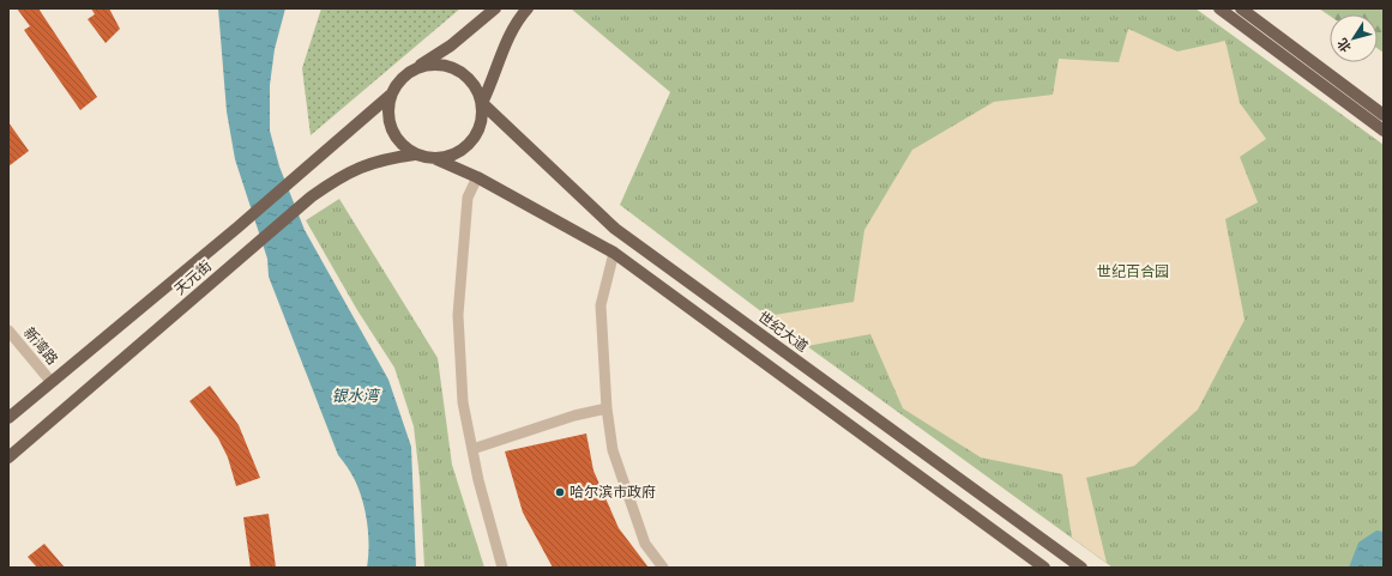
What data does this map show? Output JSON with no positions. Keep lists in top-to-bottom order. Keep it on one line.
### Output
{"streets":{"main road":["天元街","世纪大道"],"street":["新湾路"]},"crossings":[["天元街","世纪大道"],["天元街","新湾路"]],"water":["银水湾"],"parks":["世纪百合园"],"places":["哈尔滨市政府"],"north":"bottom left"}
